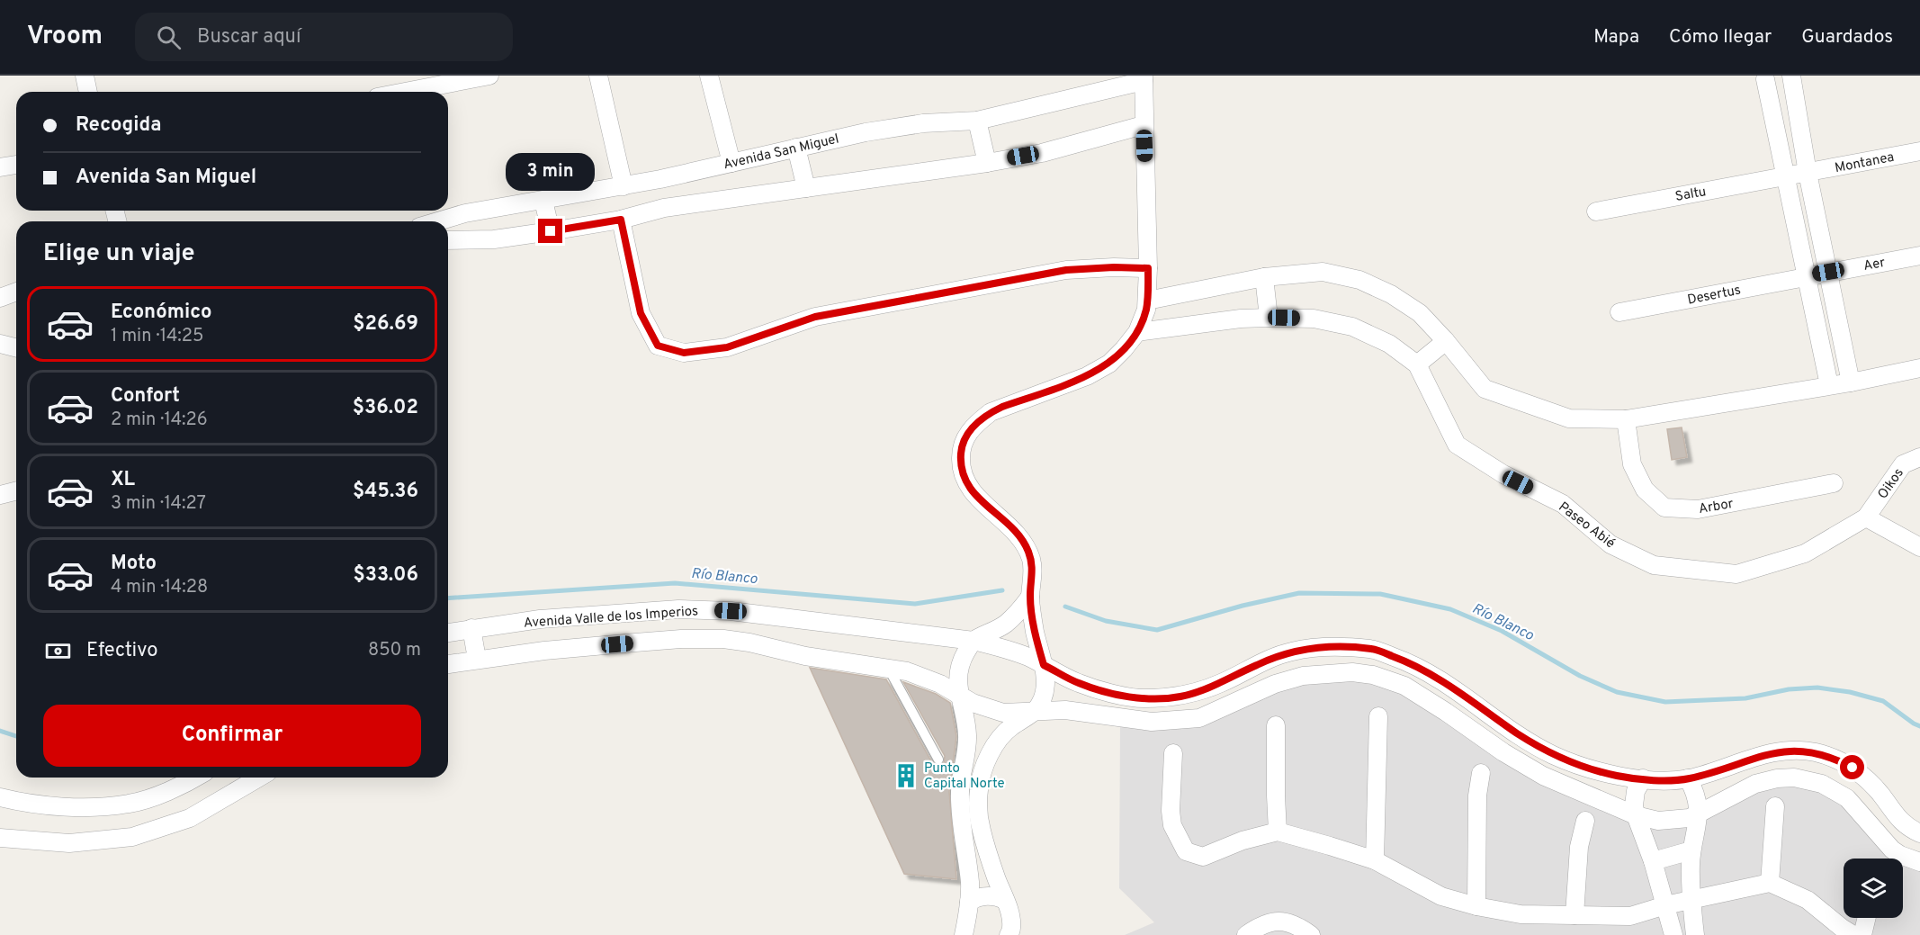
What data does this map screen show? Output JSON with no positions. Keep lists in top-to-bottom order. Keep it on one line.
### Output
{"streets":{"street":["Avenida San Miguel","Montanea","Saltu","Aer","Desertus","Oikos","Arbor","Paseo Abié","Avenida Valle de los Imperios"]},"crossings":[["Montanea","Saltu"],["Aer","Desertus"],["Oikos","Paseo Abié"]],"water":["Río Blanco"],"places":{"building":["Punto Capital Norte"]},"page":{"header":"Vroom","search":"Buscar aquí","nav":["Mapa","Cómo llegar","Guardados"],"banner":["Recogida","Avenida San Miguel"],"bubble":"3 min","heading":"Elige un viaje","list":[{"name":"Económico","note":"1 min · 14:25","value":"$26.69"},{"name":"Confort","note":"2 min · 14:26","value":"$36.02"},{"name":"XL","note":"3 min · 14:27","value":"$45.36"},{"name":"Moto","note":"4 min · 14:28","value":"$33.06"}],"pay":["Efectivo","850 m"],"buttons":"Confirmar"}}
